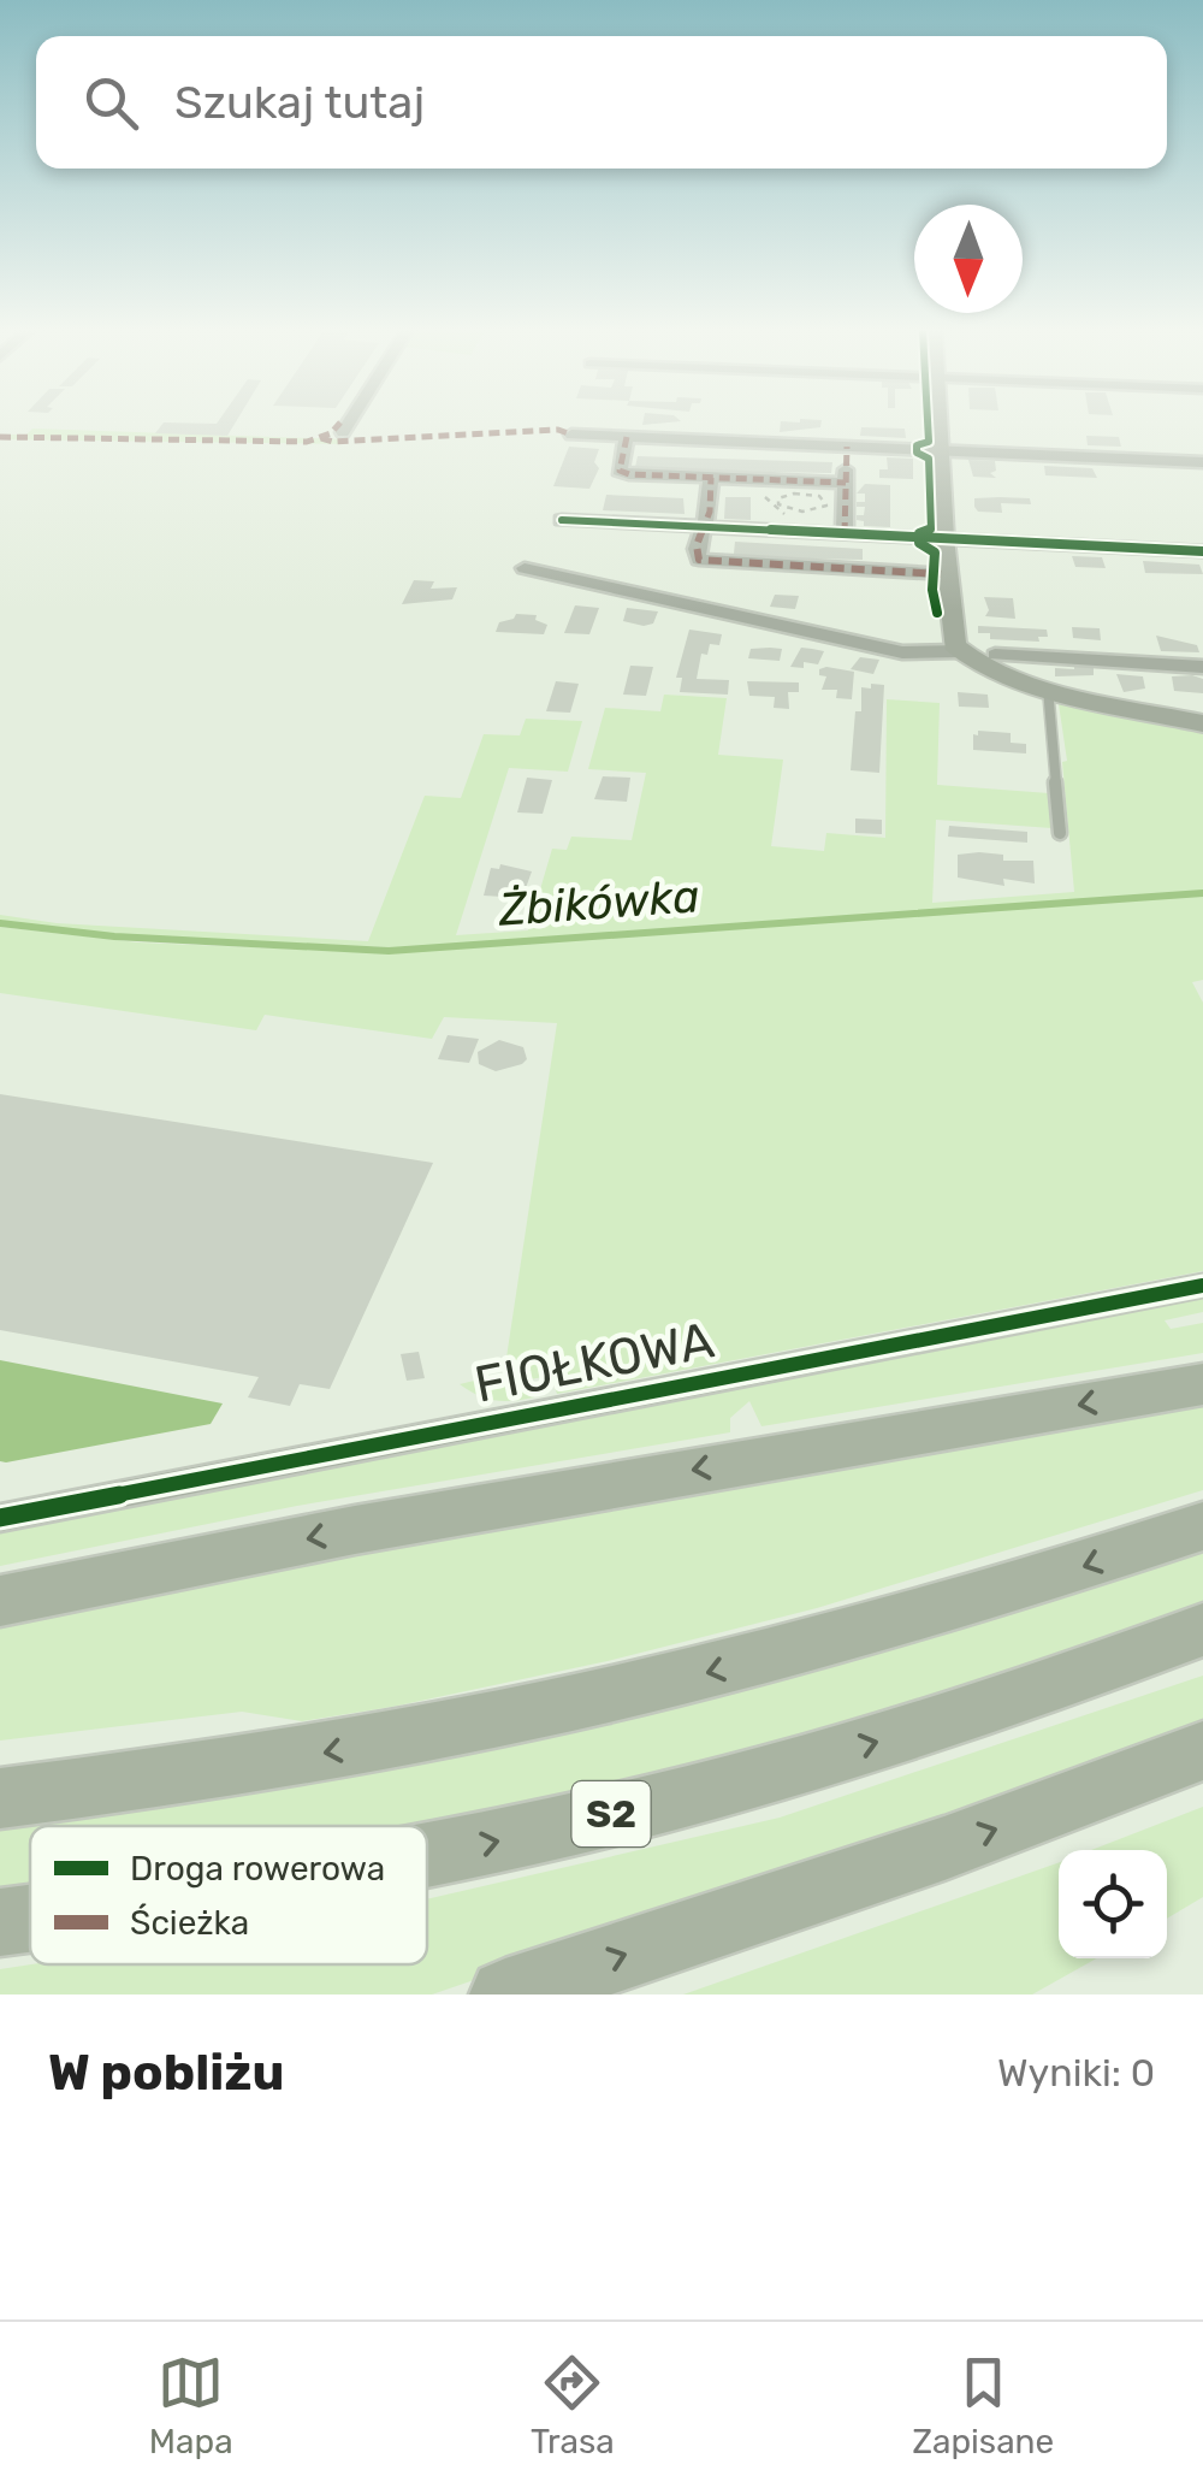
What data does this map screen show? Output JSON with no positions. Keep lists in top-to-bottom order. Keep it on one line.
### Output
{"streets":{"highway":["S2"],"street":["FIOŁKOWA"]},"water":["Żbikówka"],"legend":["Droga rowerowa","Ścieżka"],"north":"bottom","page":{"search":"Szukaj tutaj","heading":["W pobliżu","Wyniki: 0"],"nav":["Mapa","Trasa","Zapisane"]}}
